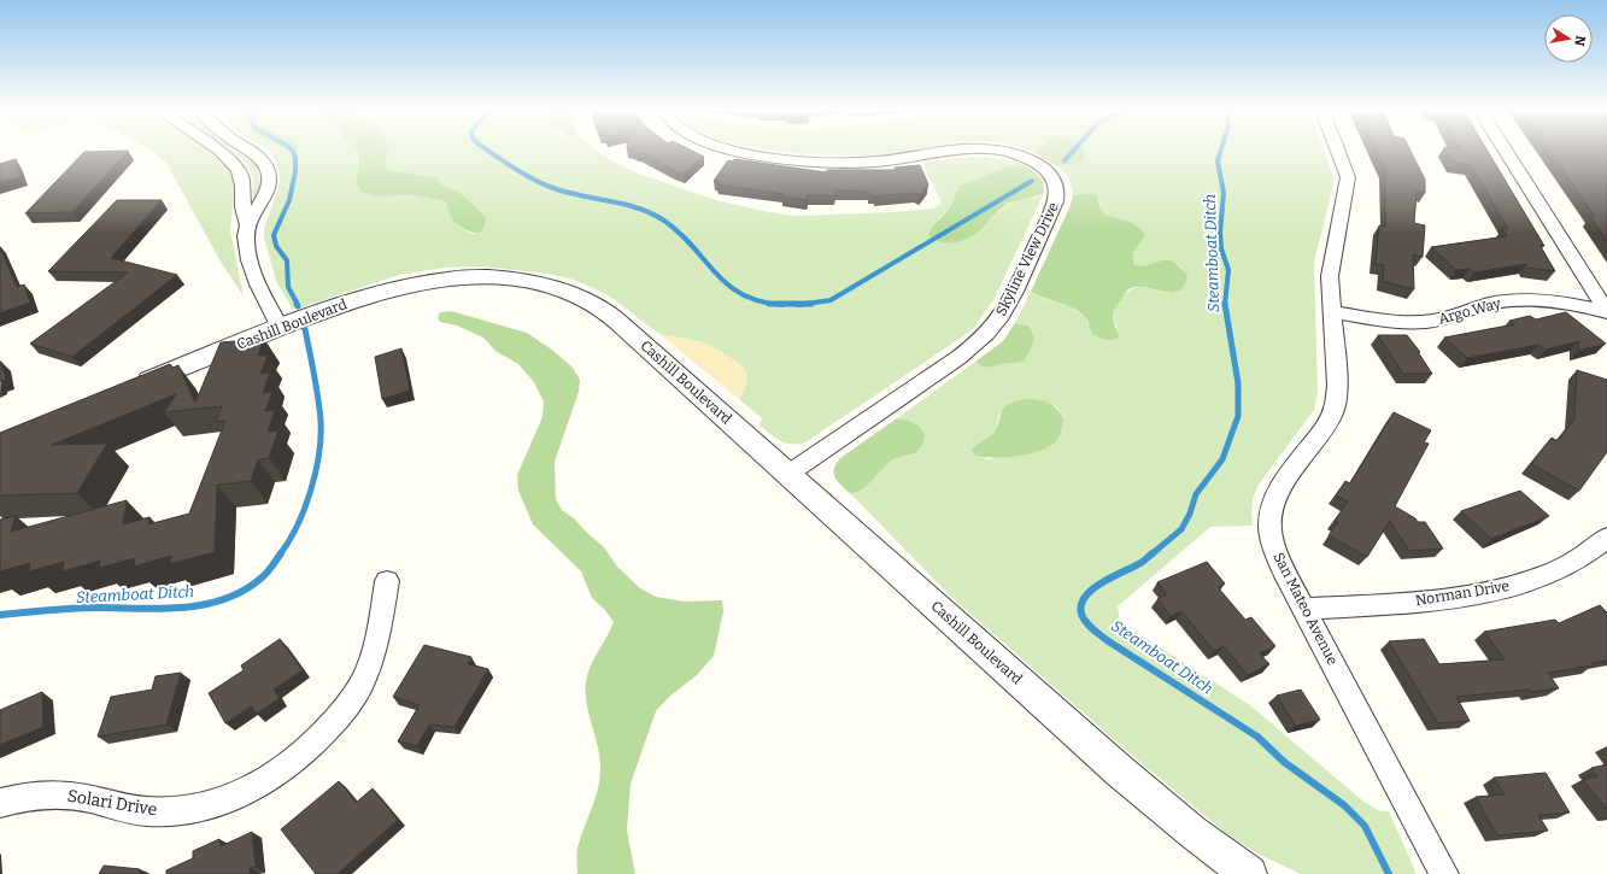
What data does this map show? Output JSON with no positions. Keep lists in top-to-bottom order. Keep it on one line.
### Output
{"streets":{"street":["Skyline View Drive","Argo Way","Cashill Boulevard","Norman Drive","San Mateo Avenue","Solari Drive"]},"crossings":[["Skyline View Drive","Cashill Boulevard"],["Argo Way","San Mateo Avenue"],["Norman Drive","San Mateo Avenue"]],"water":["Steamboat Ditch"],"north":"right"}
